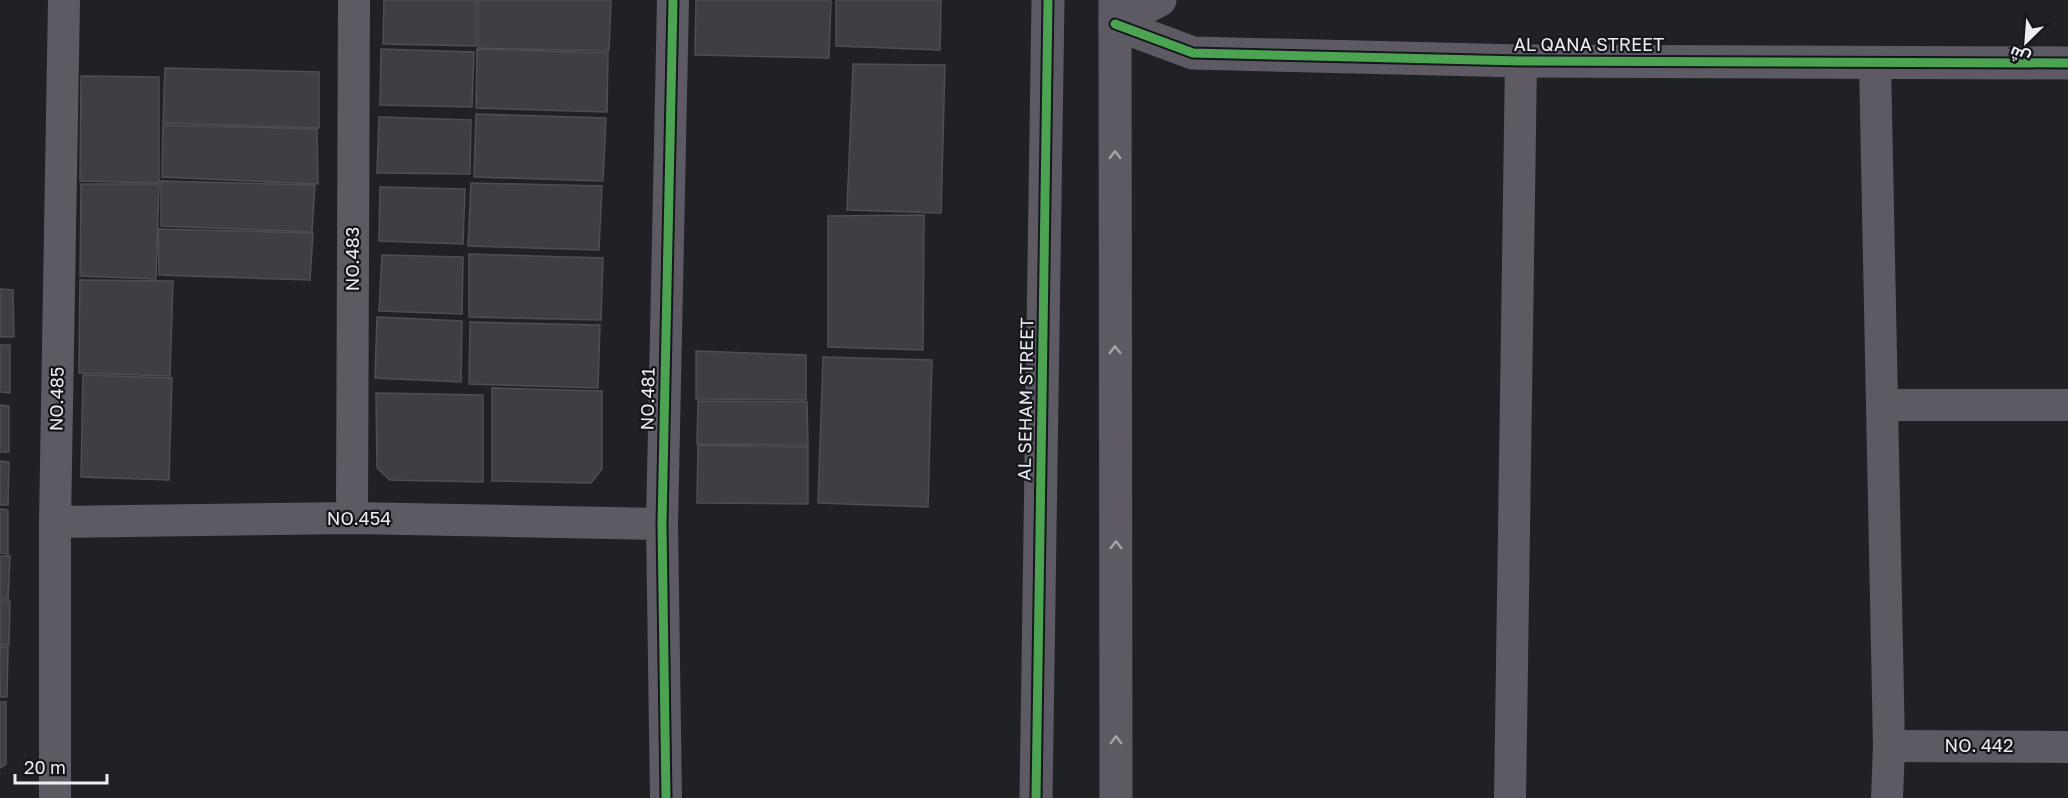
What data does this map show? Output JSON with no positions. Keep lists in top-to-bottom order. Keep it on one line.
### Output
{"streets":{"street":["AL QANA STREET","NO.483","NO.485","NO.481","AL SEHAM STREET","NO.454","NO. 442"]},"crossings":[["NO.483","NO.454"],["NO.485","NO.454"],["NO.481","NO.454"]],"scale_bar":"20 m","north":"bottom left"}
